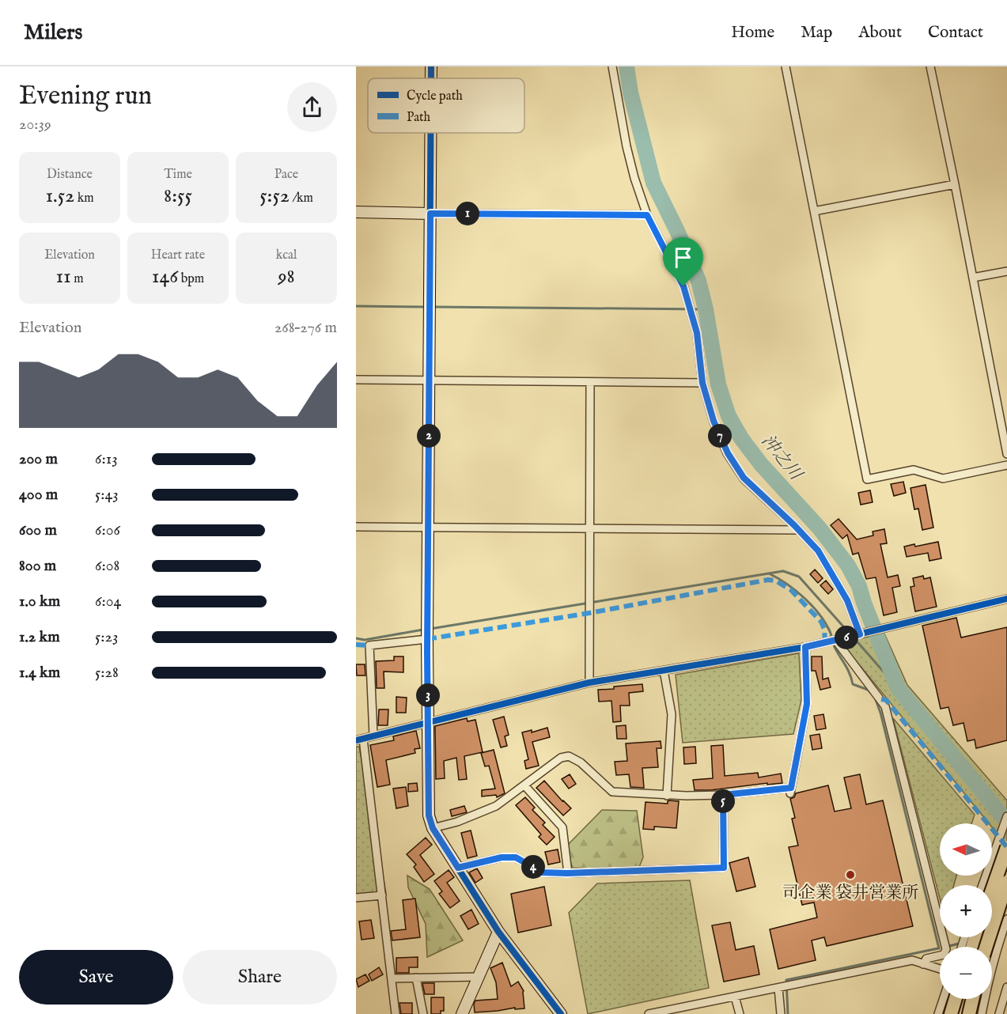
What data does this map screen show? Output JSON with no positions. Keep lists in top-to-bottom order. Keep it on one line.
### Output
{"water":["沖之川"],"places":["司企業 袋井営業所"],"legend":["Cycle path","Path"],"north":"left","page":{"header":"Milers","nav":["Home","Map","About","Contact"],"heading":["Evening run","20:39"],"stats":[["Distance","1.52 km"],["Time","8:55"],["Pace","5:52 /km"],["Elevation","11 m"],["Heart rate","146 bpm"],["kcal","98"]],"pins":["1","2","7","6","3","5","4"],"chart":["Elevation","268–276 m"],"list":[{"name":"200 m","note":"6:13"},{"name":"400 m","note":"5:43"},{"name":"600 m","note":"6:06"},{"name":"800 m","note":"6:08"},{"name":"1.0 km","note":"6:04"},{"name":"1.2 km","note":"5:23"},{"name":"1.4 km","note":"5:28"}],"map_buttons":["+","−"],"buttons":["Save","Share"]}}
